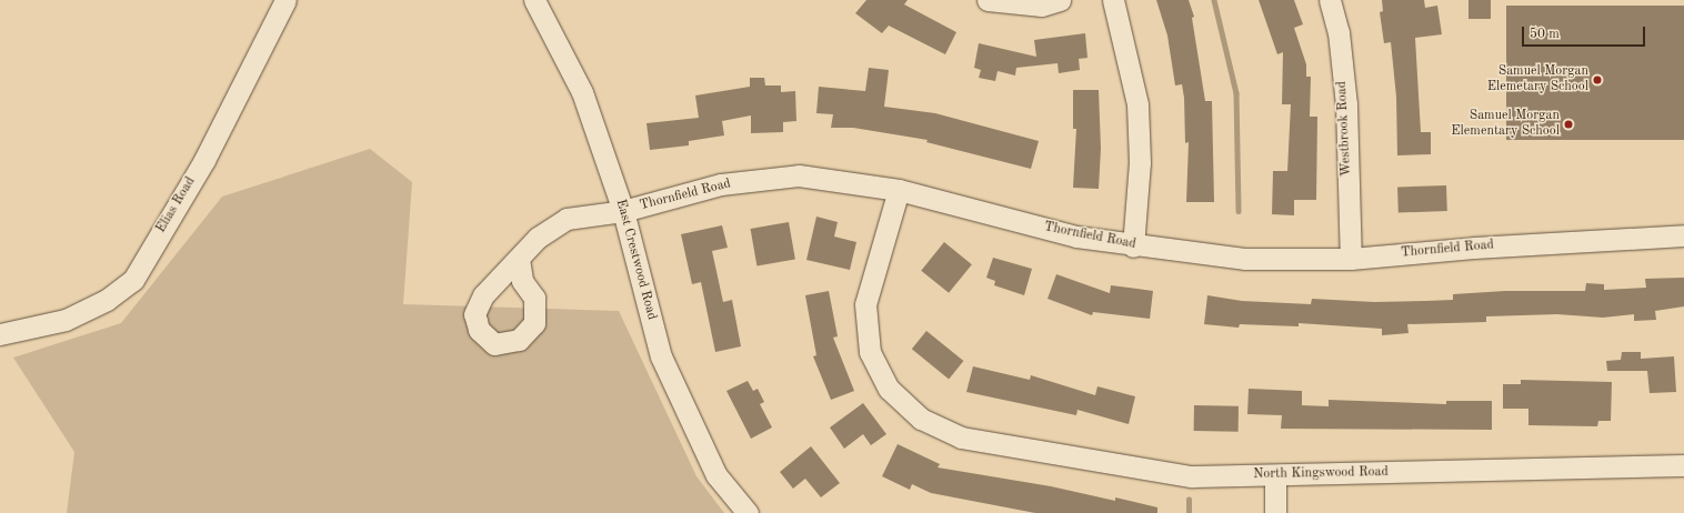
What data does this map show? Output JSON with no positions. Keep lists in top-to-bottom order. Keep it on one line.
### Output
{"streets":{"street":["Westbrook Road","Thornfield Road","Elias Road","East Crestwood Road","North Kingswood Road"]},"crossings":[["Westbrook Road","Thornfield Road"],["Thornfield Road","East Crestwood Road"],["Thornfield Road","North Kingswood Road"]],"places":["Samuel Morgan Elemetary School","Samuel Morgan Elementary School"],"scale_bar":"50 m"}
